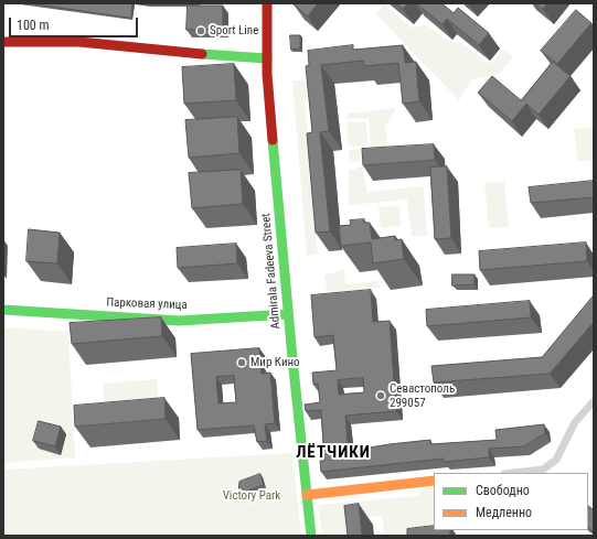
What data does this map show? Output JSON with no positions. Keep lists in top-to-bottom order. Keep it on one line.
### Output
{"streets":{"street":["Admirala Fadeeva Street","Парковая улица"]},"crossings":[["Admirala Fadeeva Street","Парковая улица"]],"districts":["ЛЁТЧИКИ"],"parks":["Victory Park"],"places":["Sport Line","Мир Кино","Севастополь 299057"],"legend":["Свободно","Медленно"],"scale_bar":"100 m"}
